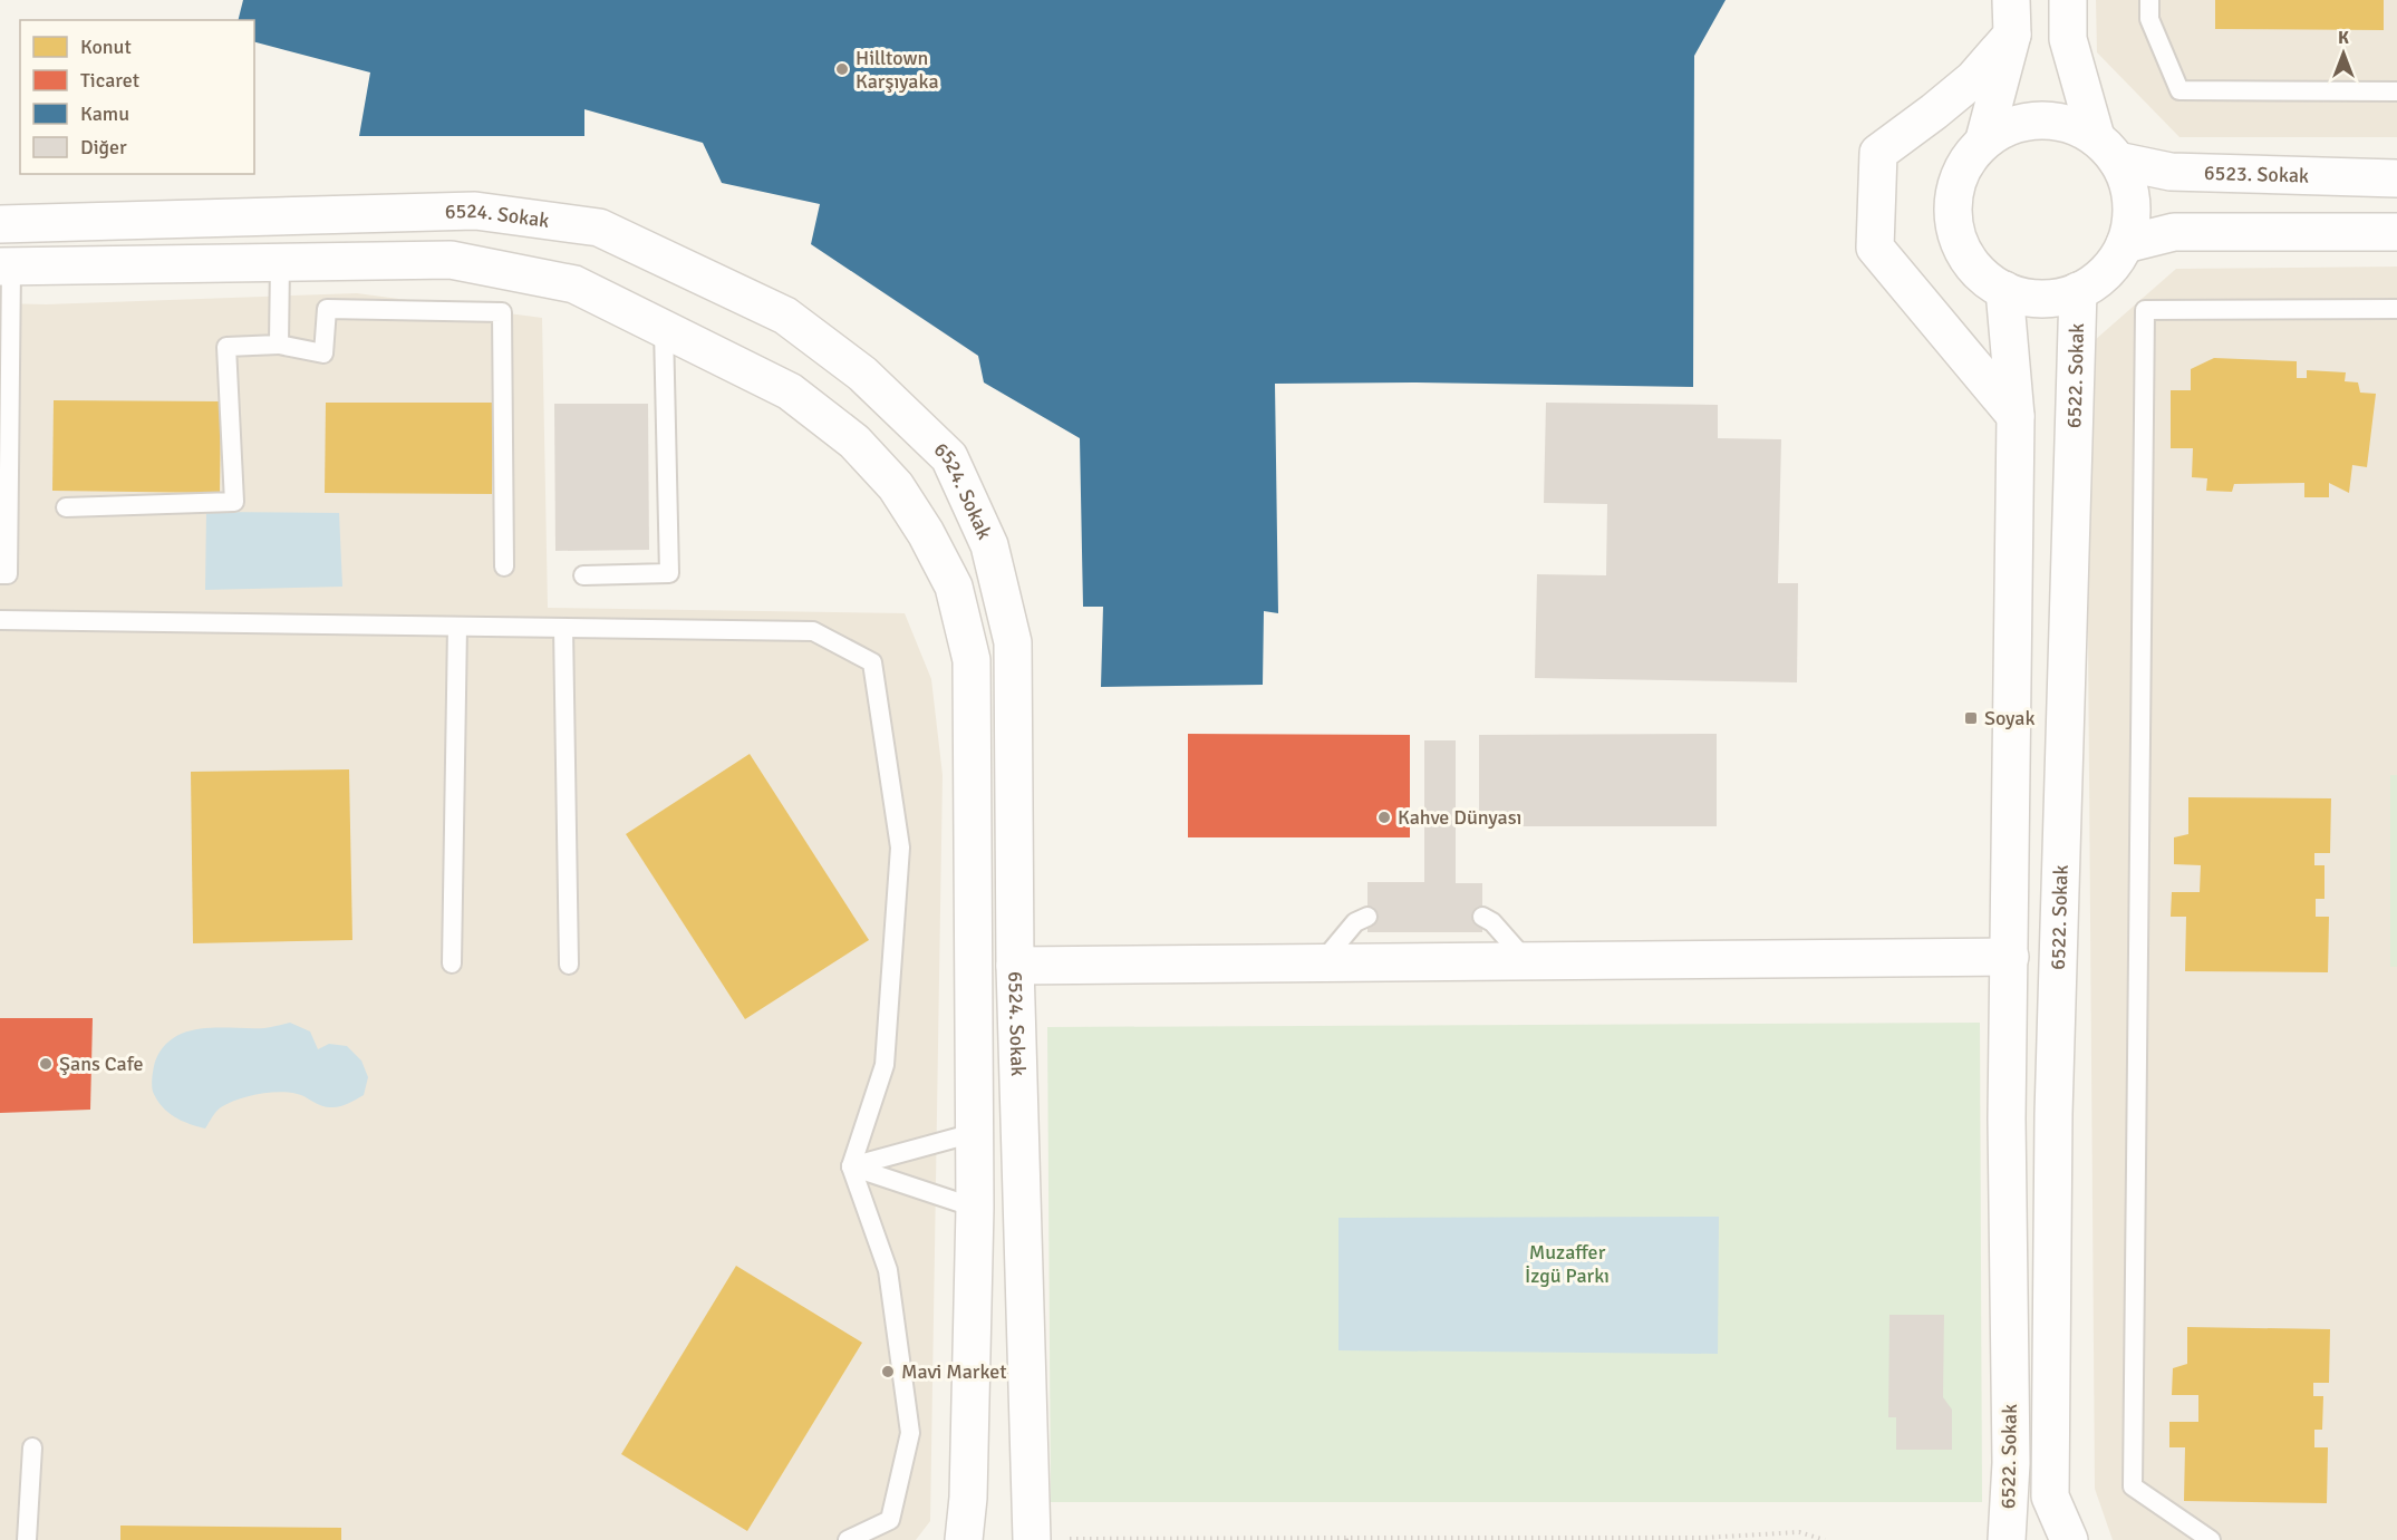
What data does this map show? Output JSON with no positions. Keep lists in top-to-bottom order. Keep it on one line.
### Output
{"streets":{"street":["6523. Sokak","6524. Sokak","6522. Sokak"]},"crossings":[["6523. Sokak","6522. Sokak"]],"parks":["Muzaffer İzgü Parkı"],"places":{"other":["Hilltown Karşıyaka","Kahve Dünyası","Şans Cafe","Mavi Market"],"transit":["Soyak"]},"legend":["Konut","Ticaret","Kamu","Diğer"],"north":"top"}
